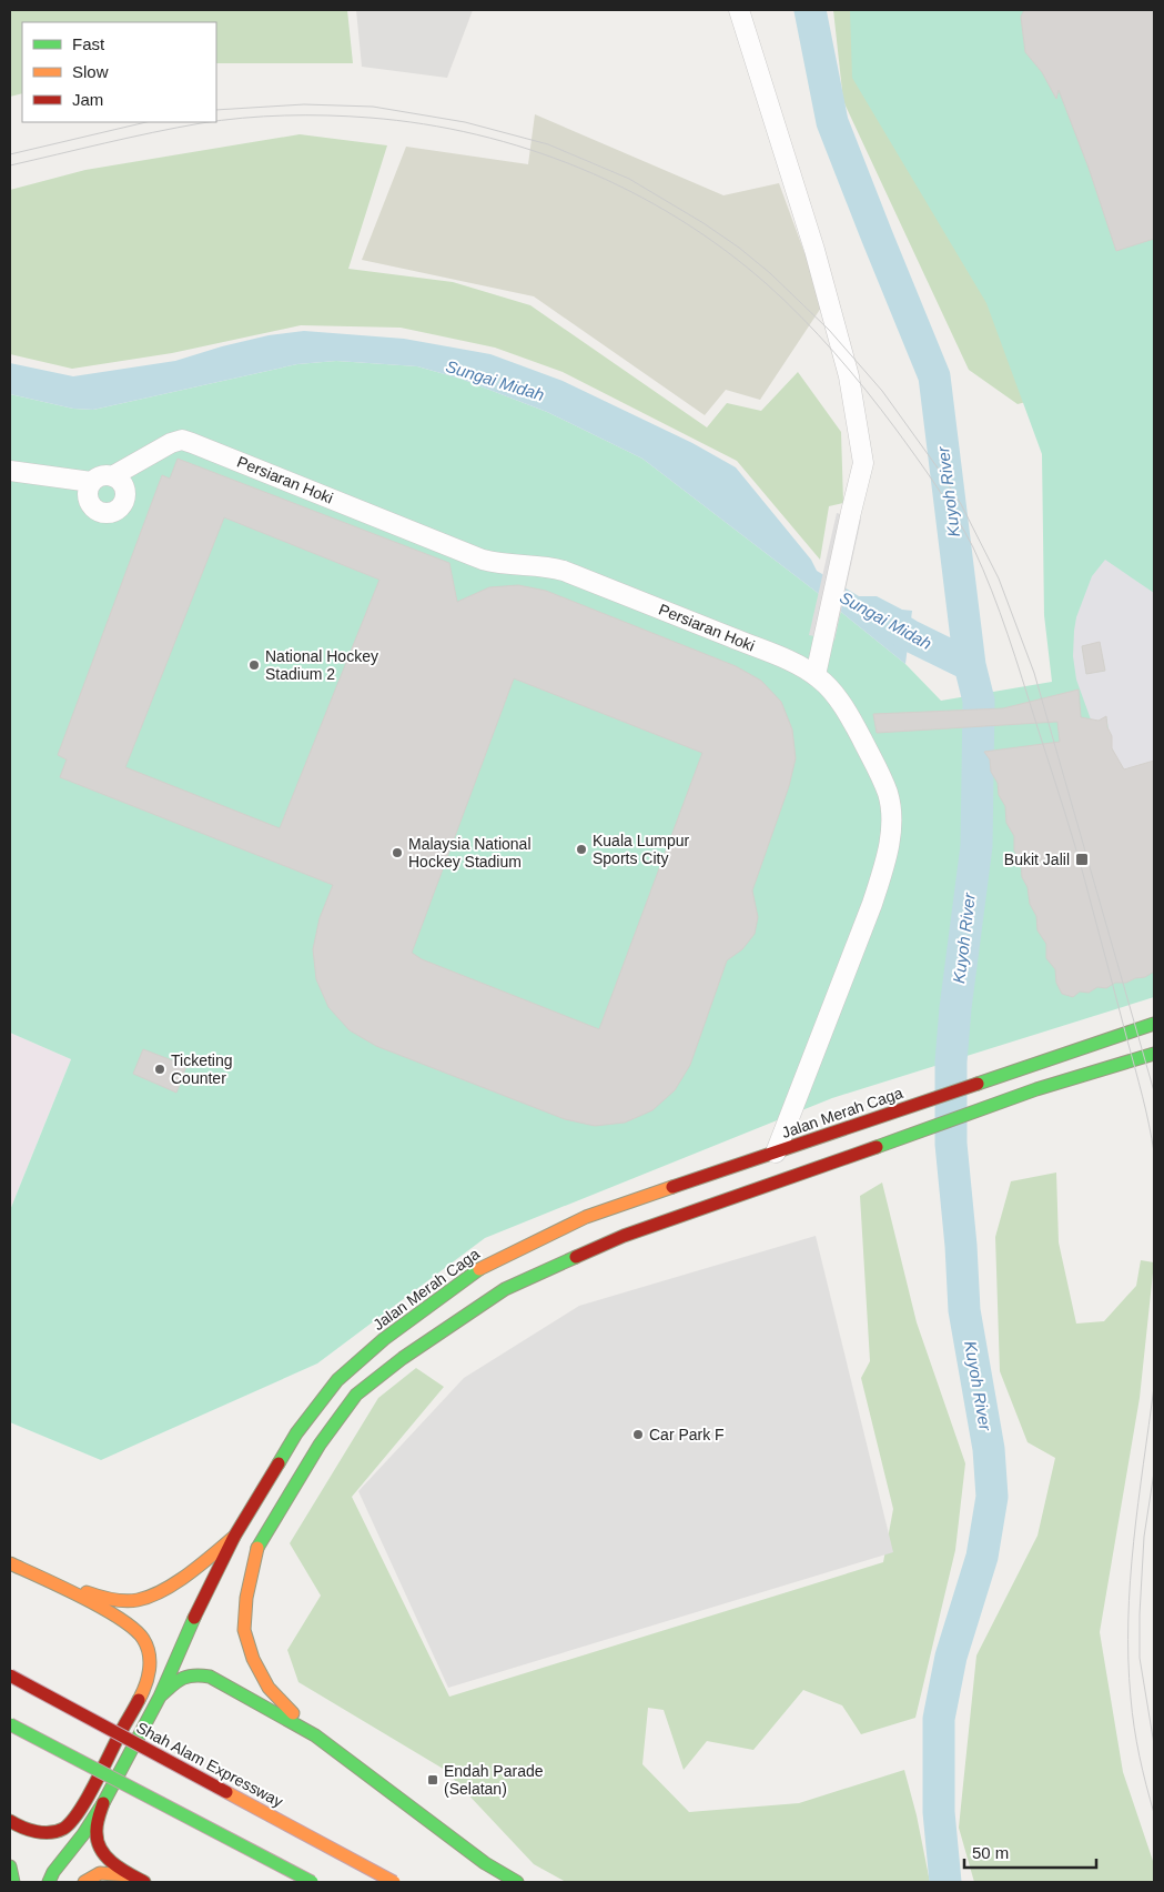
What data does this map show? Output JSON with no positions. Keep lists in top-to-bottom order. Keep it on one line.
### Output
{"streets":{"main road":["Jalan Merah Caga","Shah Alam Expressway"],"street":["Persiaran Hoki"]},"crossings":[["Persiaran Hoki","Jalan Merah Caga"]],"water":["Sungai Midah","Kuyoh River"],"places":{"other":["National Hockey Stadium 2","Kuala Lumpur Sports City","Malaysia National Hockey Stadium","Ticketing Counter","Car Park F"],"transit":["Bukit Jalil","Endah Parade (Selatan)"]},"legend":["Fast","Slow","Jam"],"scale_bar":"50 m"}
